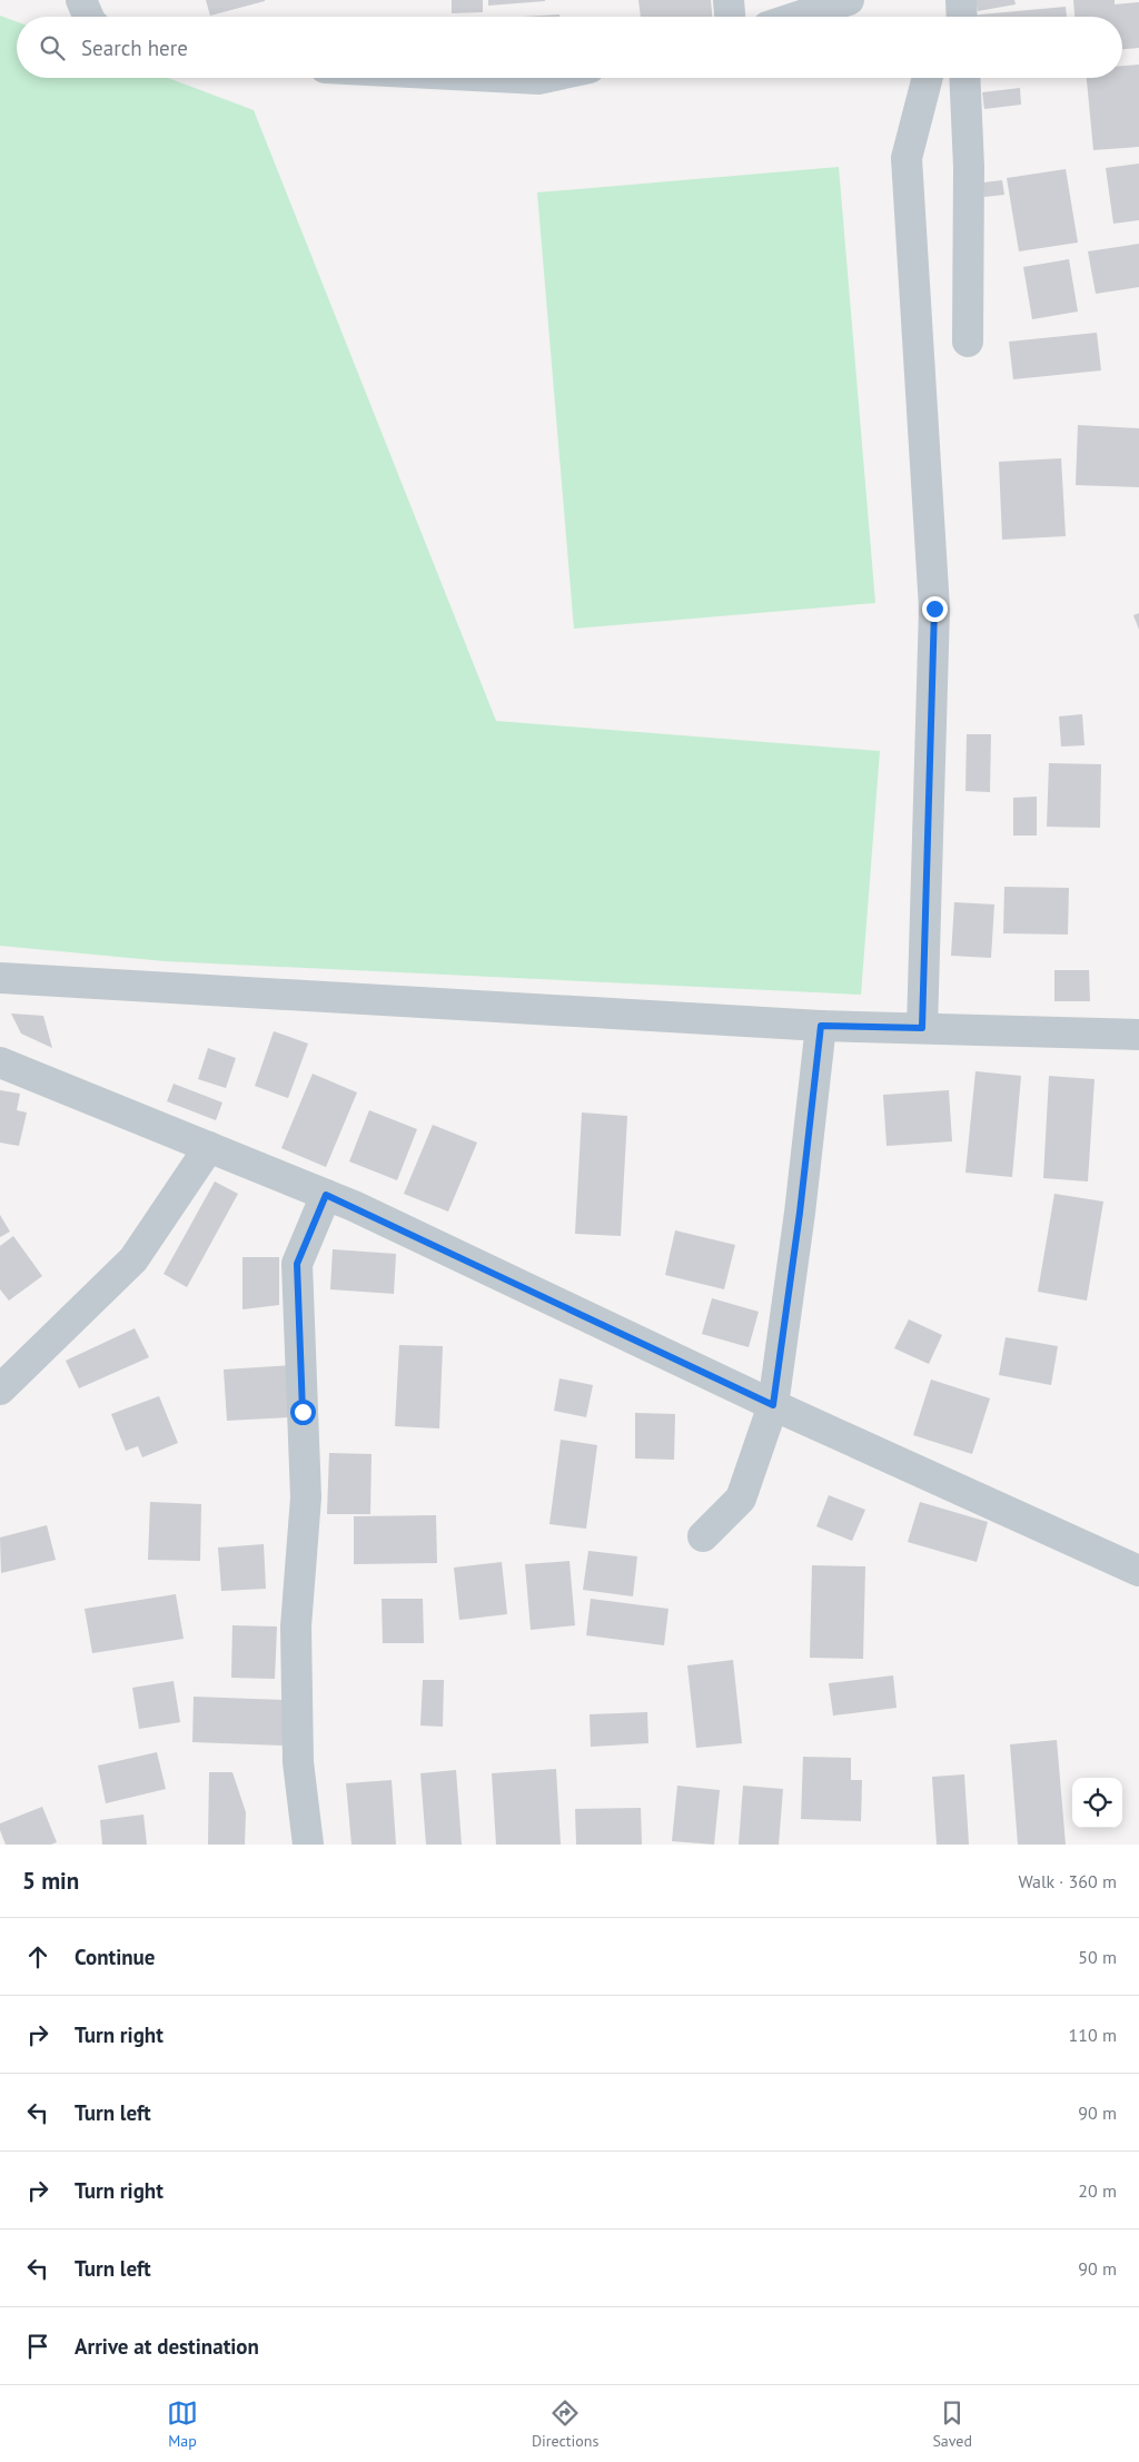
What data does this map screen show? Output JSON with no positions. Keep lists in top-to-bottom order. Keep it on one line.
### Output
{"page":{"search":"Search here","heading":["5 min","Walk · 360 m"],"list":[["Continue","50 m"],["Turn right","110 m"],["Turn left","90 m"],["Turn right","20 m"],["Turn left","90 m"],"Arrive at destination"],"nav":["Map","Directions","Saved"]}}
